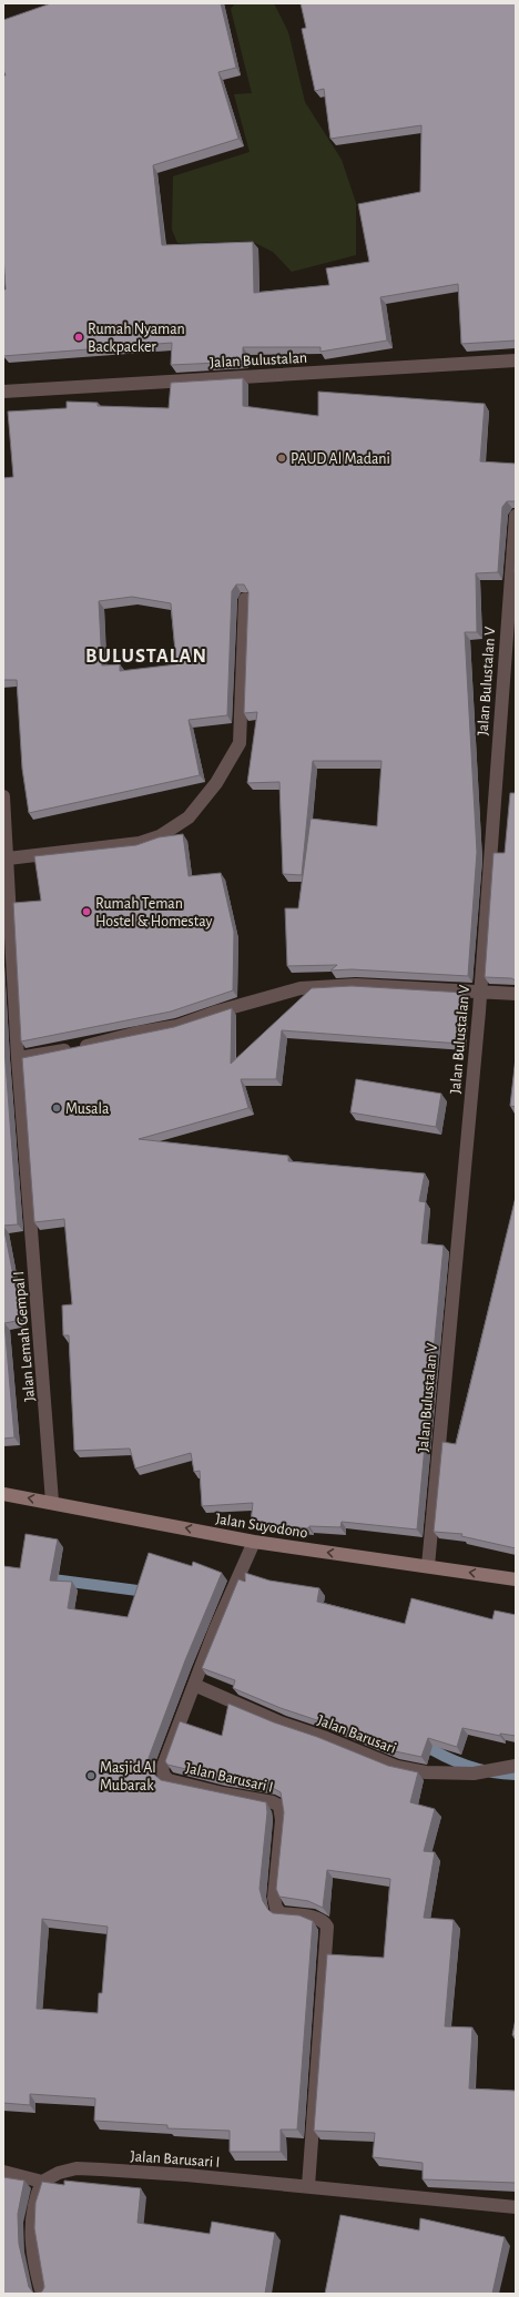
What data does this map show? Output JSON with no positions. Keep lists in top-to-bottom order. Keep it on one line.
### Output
{"streets":{"street":["Jalan Bulustalan","Jalan Bulustalan V","Jalan Lemah Gempal I","Jalan Suyodono","Jalan Barusari","Jalan Barusari I"]},"crossings":[["Jalan Bulustalan V","Jalan Suyodono"],["Jalan Lemah Gempal I","Jalan Suyodono"],["Jalan Suyodono","Jalan Barusari I"],["Jalan Barusari","Jalan Barusari I"]],"one_way":["Jalan Suyodono"],"districts":["BULUSTALAN"],"places":["Rumah Nyaman Backpacker","PAUD Al Madani","Rumah Teman Hostel & Homestay","Musala","Masjid Al Mubarak"]}
